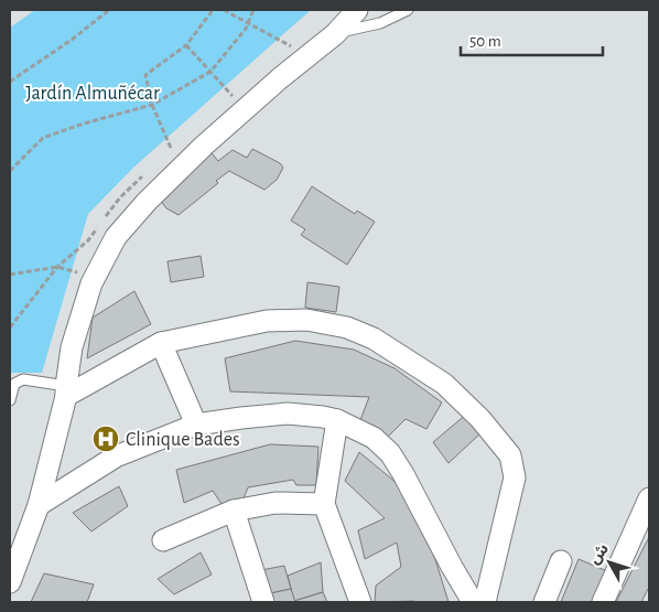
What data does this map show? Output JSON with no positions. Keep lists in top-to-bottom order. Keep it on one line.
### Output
{"parks":["Jardín Almuñécar"],"places":{"hospital":["Clinique Bades"]},"scale_bar":"50 m","north":"top left"}
